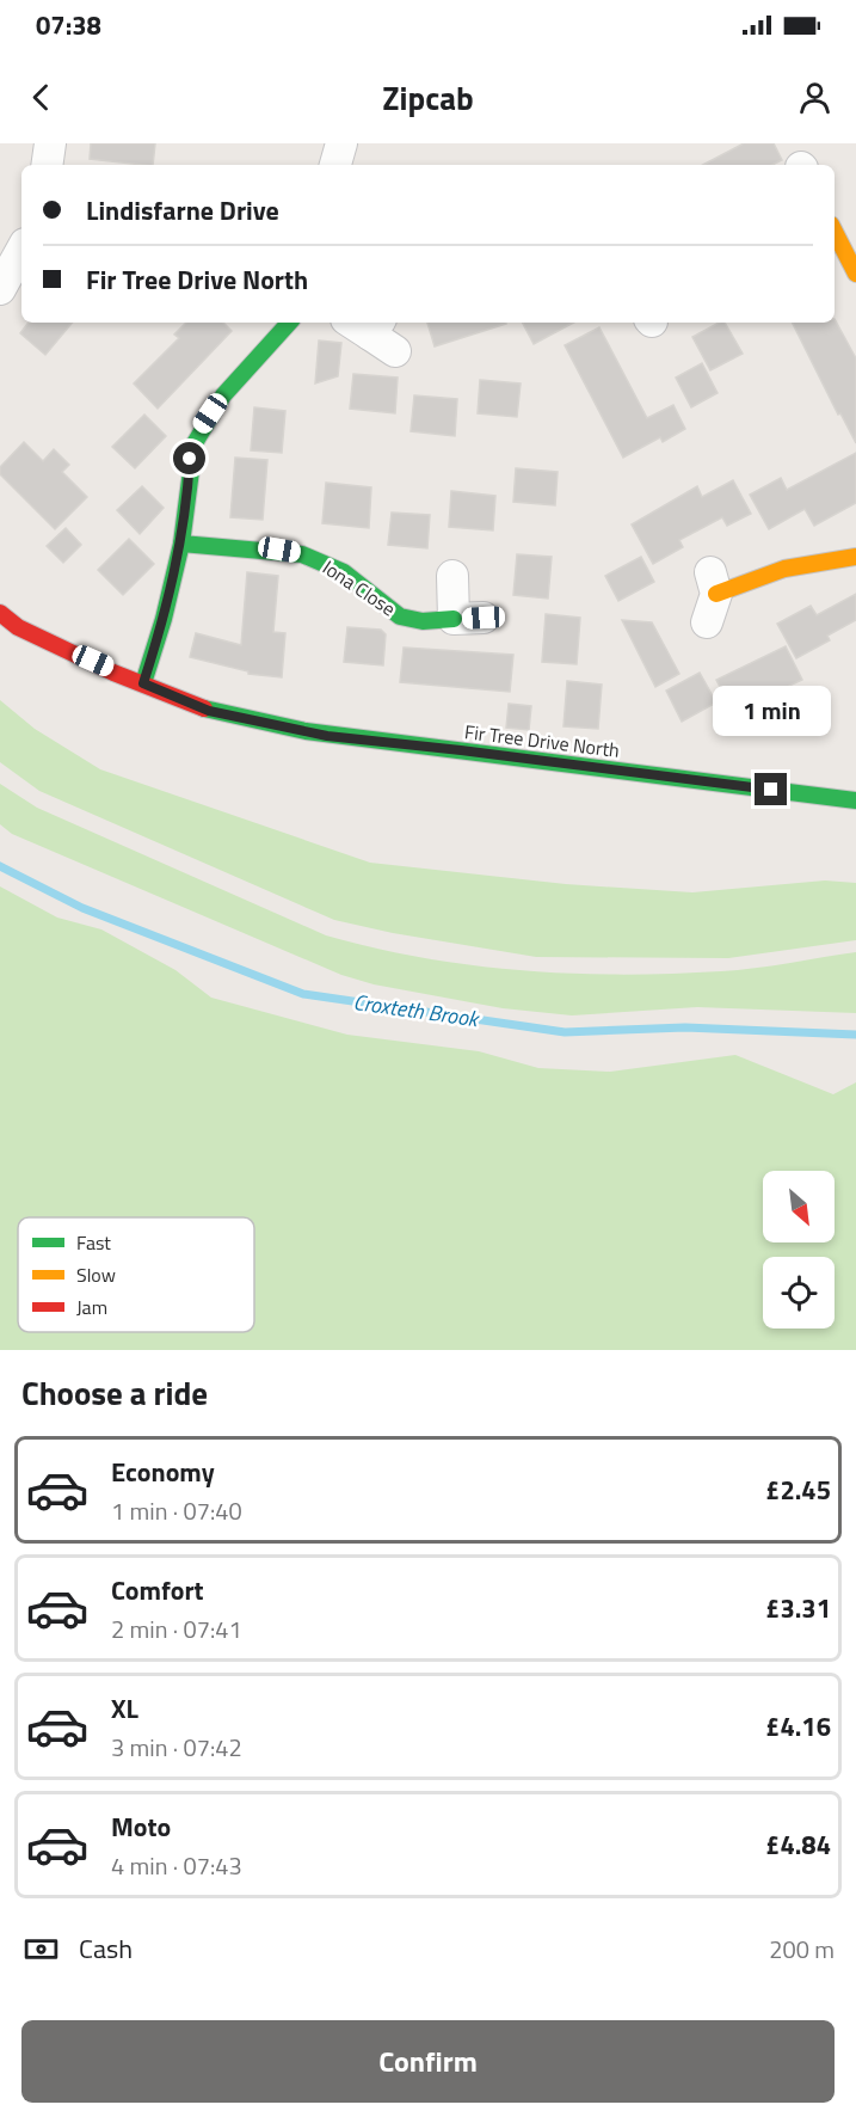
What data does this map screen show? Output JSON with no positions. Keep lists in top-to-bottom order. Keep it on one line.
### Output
{"streets":{"street":["Iona Close","Fir Tree Drive North"]},"water":["Croxteth Brook"],"legend":["Fast","Slow","Jam"],"north":"bottom right","page":{"status":"07:38","header":"Zipcab","banner":["Lindisfarne Drive","Fir Tree Drive North"],"bubble":"1 min","heading":"Choose a ride","list":[{"name":"Economy","note":"1 min · 07:40","value":"£2.45"},{"name":"Comfort","note":"2 min · 07:41","value":"£3.31"},{"name":"XL","note":"3 min · 07:42","value":"£4.16"},{"name":"Moto","note":"4 min · 07:43","value":"£4.84"}],"pay":["Cash","200 m"],"buttons":"Confirm"}}
